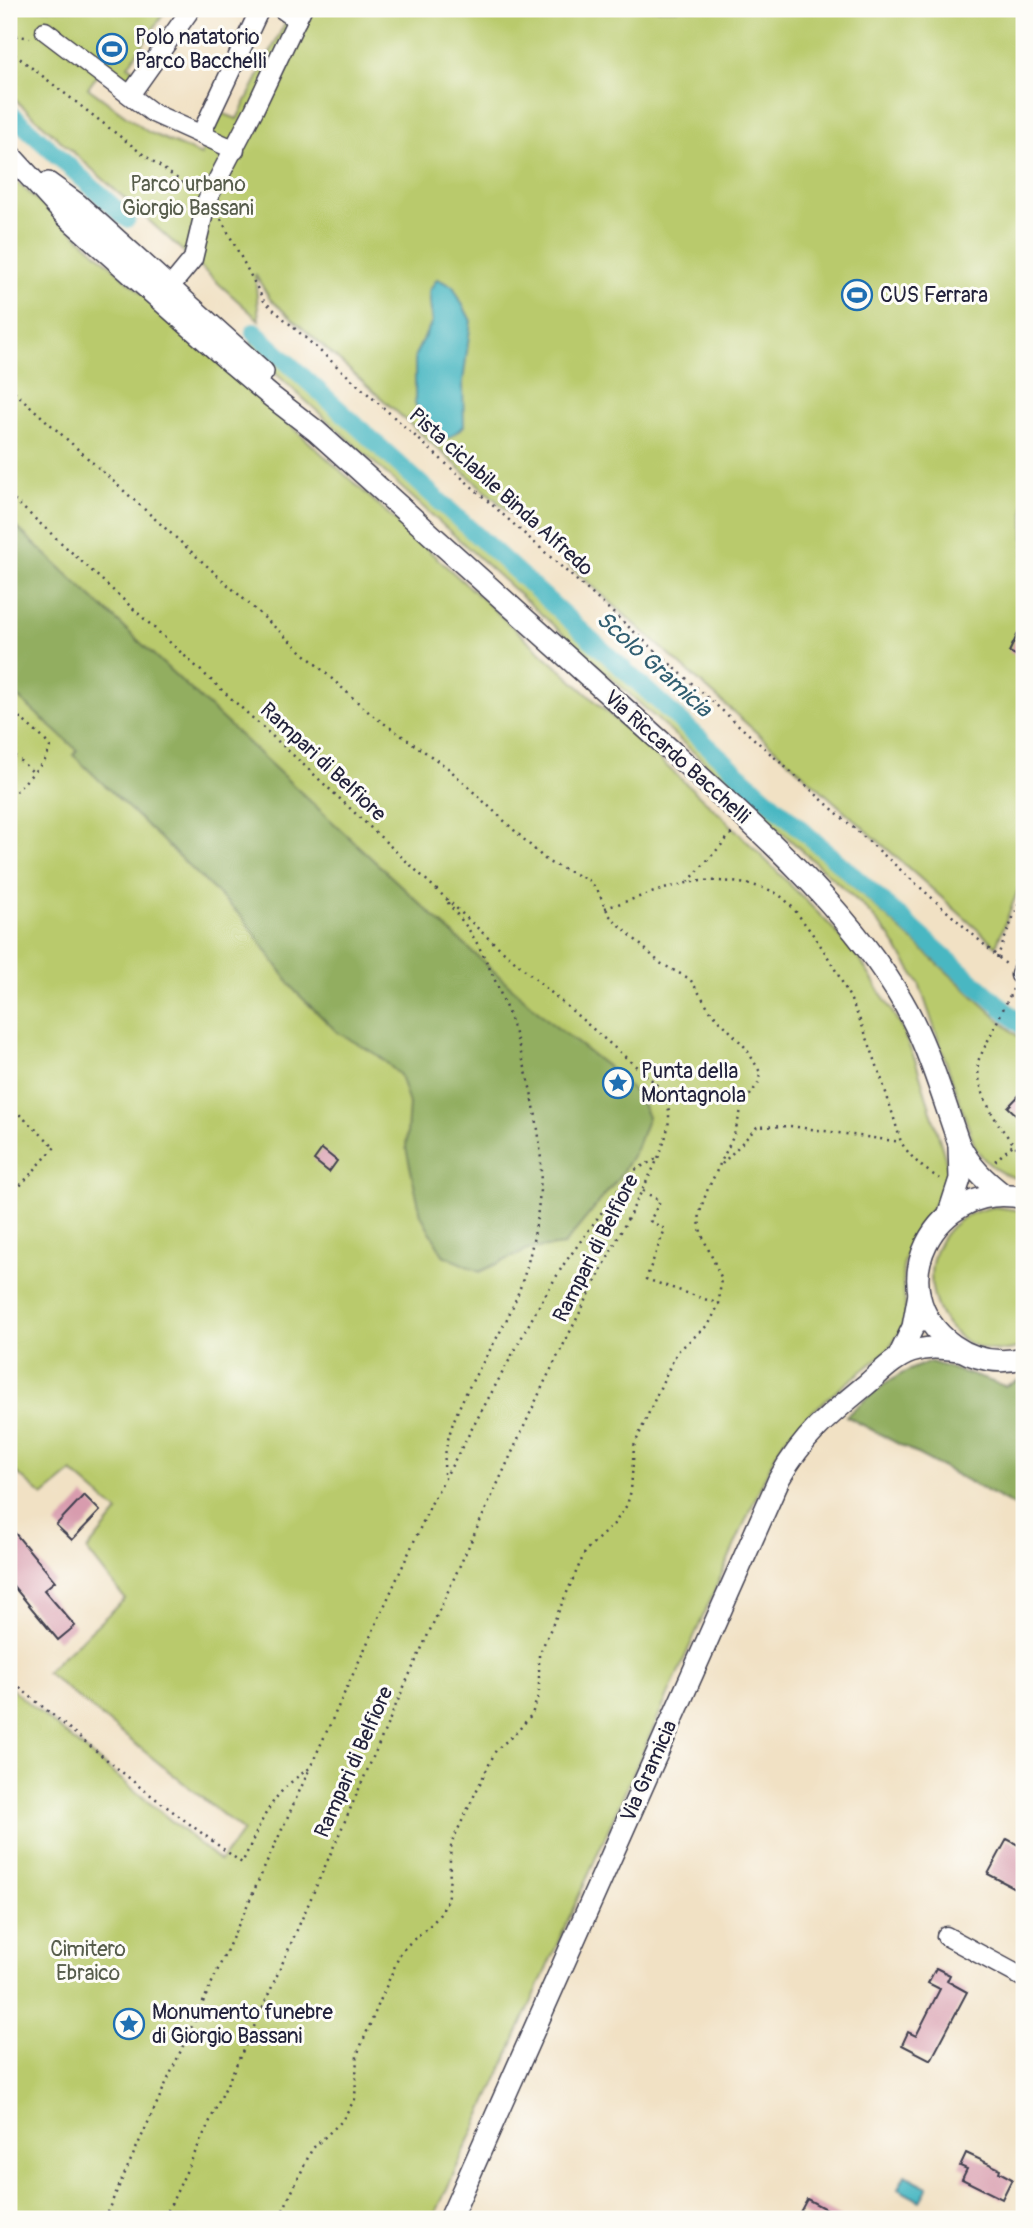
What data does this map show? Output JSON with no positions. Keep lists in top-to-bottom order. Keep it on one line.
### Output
{"streets":{"main road":["Via Riccardo Bacchelli","Via Gramicia"],"path":["Pista ciclabile Binda Alfredo","Rampari di Belfiore"]},"crossings":[["Via Riccardo Bacchelli","Via Gramicia"]],"water":["Scolo Gramicia"],"parks":["Parco urbano Giorgio Bassani","Cimitero Ebraico"],"places":{"sports":["Polo natatorio Parco Bacchelli","CUS Ferrara"],"place":["Punta della Montagnola","Monumento funebre di Giorgio Bassani"]}}
